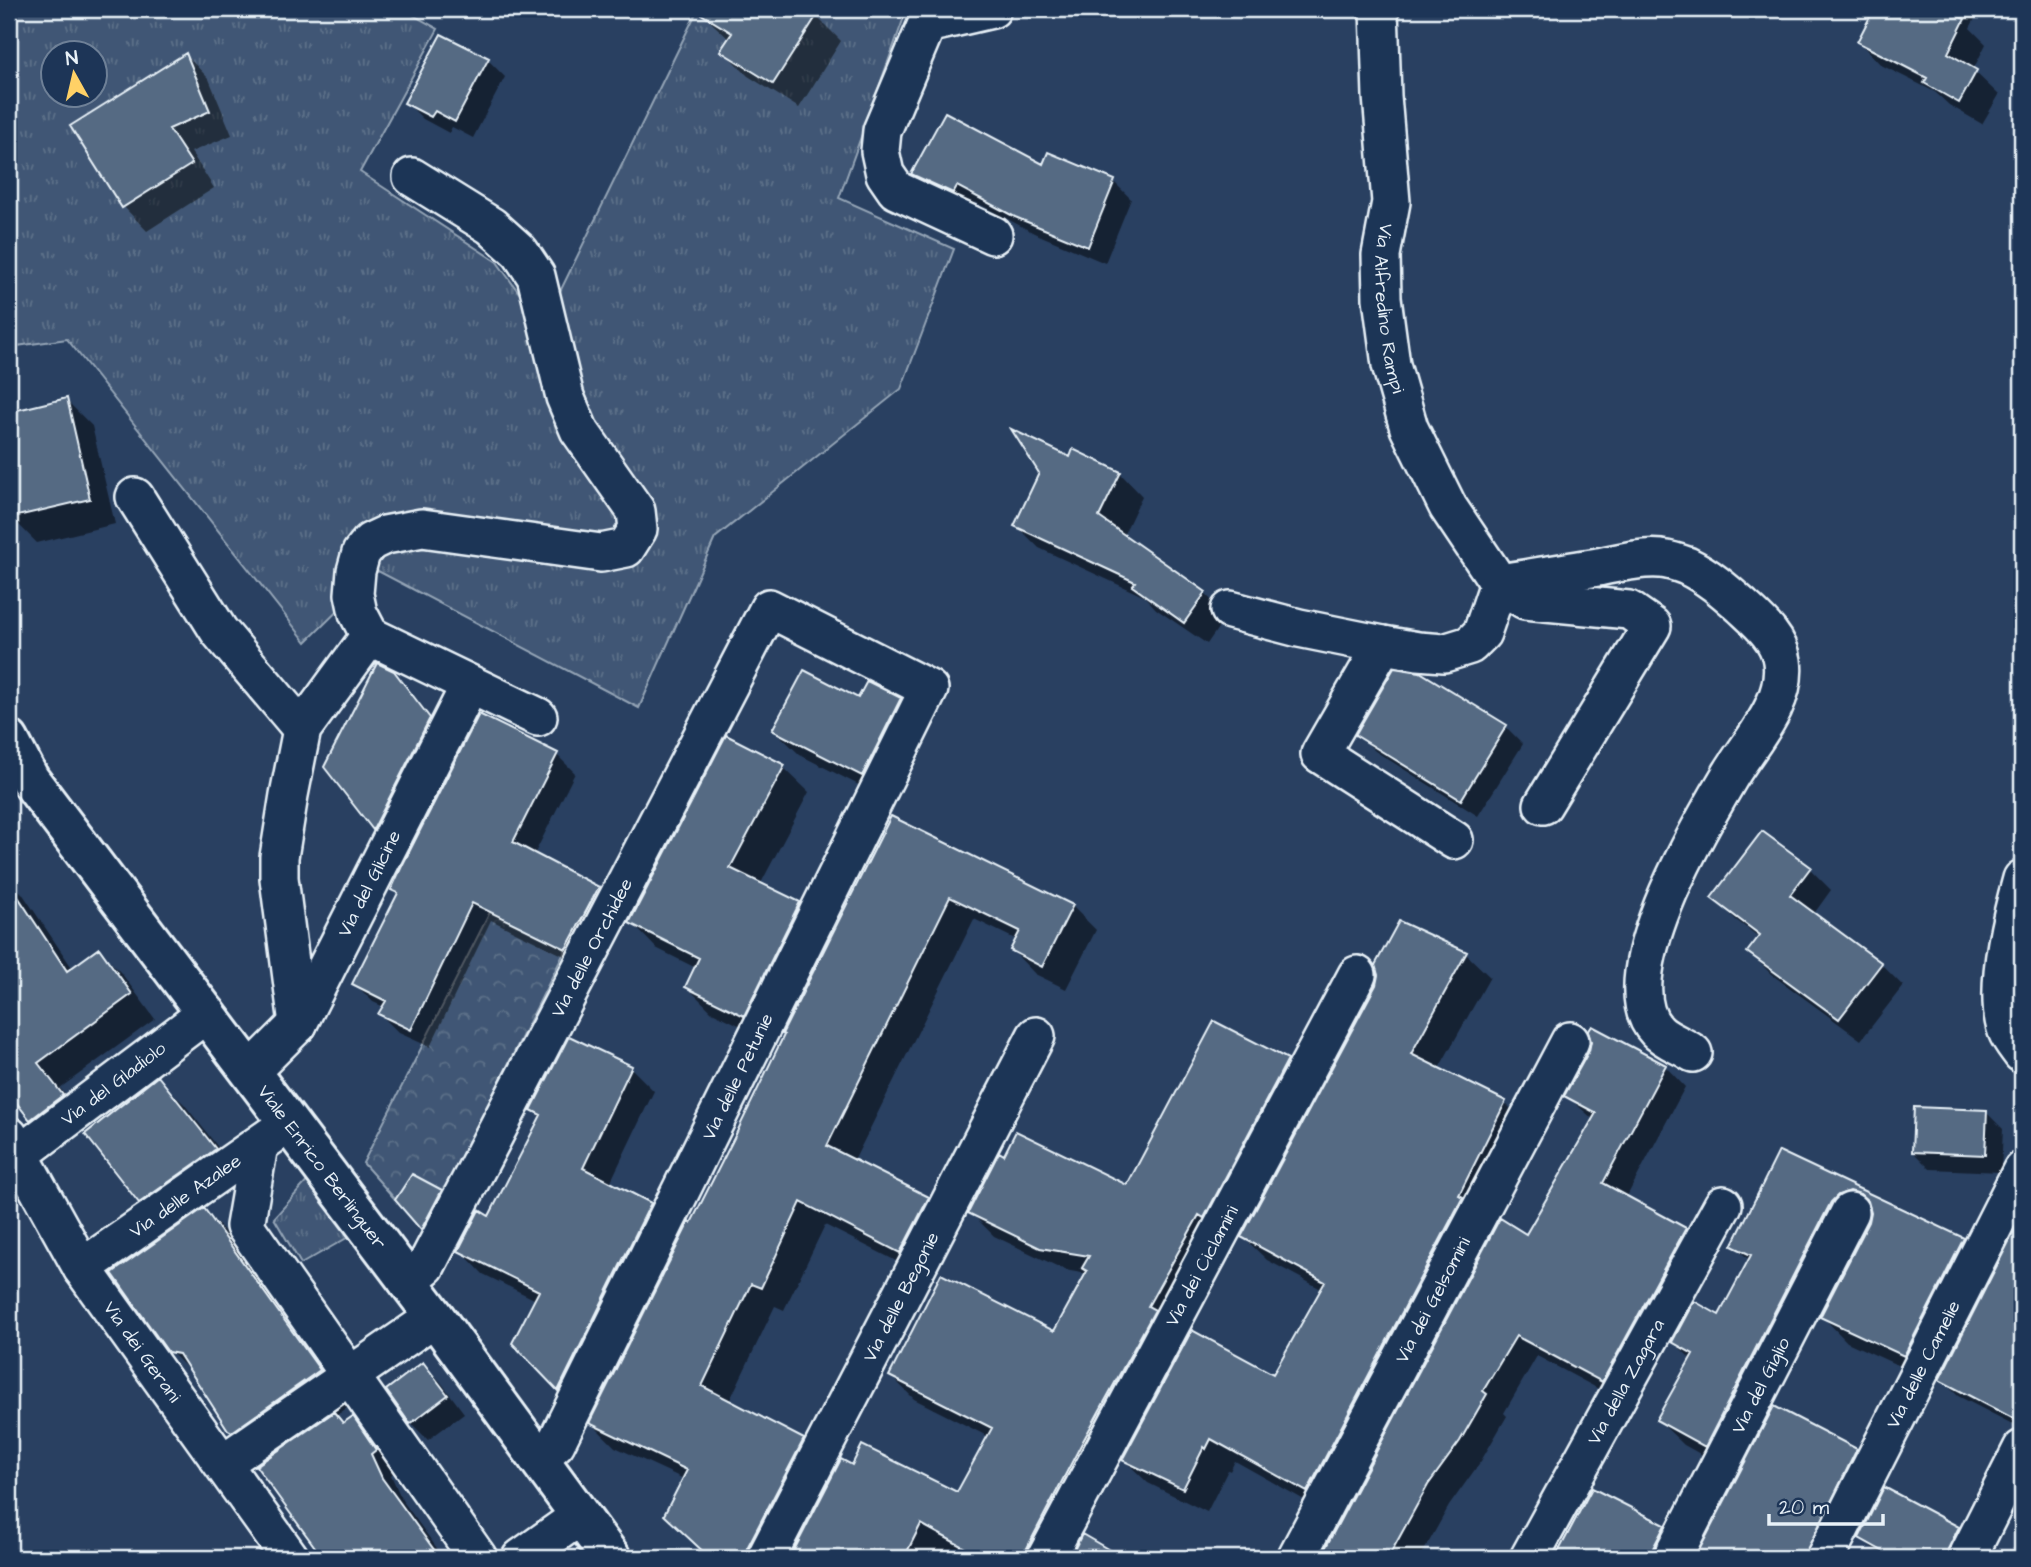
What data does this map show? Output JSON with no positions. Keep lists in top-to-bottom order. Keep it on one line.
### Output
{"streets":{"main road":["Viale Enrico Berlinguer"],"street":["Via Alfredino Rampi","Via del Glicine","Via delle Orchidee","Via delle Petunie","Via del Gladiolo","Via delle Azalee","Via dei Ciclamini","Via delle Begonie","Via dei Gelsomini","Via dei Gerani","Via delle Camelie","Via della Zagara","Via del Giglio"]},"crossings":[["Via del Glicine","Viale Enrico Berlinguer"],["Via delle Orchidee","Via delle Petunie"],["Via delle Orchidee","Viale Enrico Berlinguer"],["Via delle Petunie","Viale Enrico Berlinguer"],["Via del Gladiolo","Viale Enrico Berlinguer"],["Via del Gladiolo","Via dei Gerani"],["Viale Enrico Berlinguer","Via delle Azalee"],["Via delle Azalee","Via dei Gerani"]],"scale_bar":"20 m","north":"top"}
